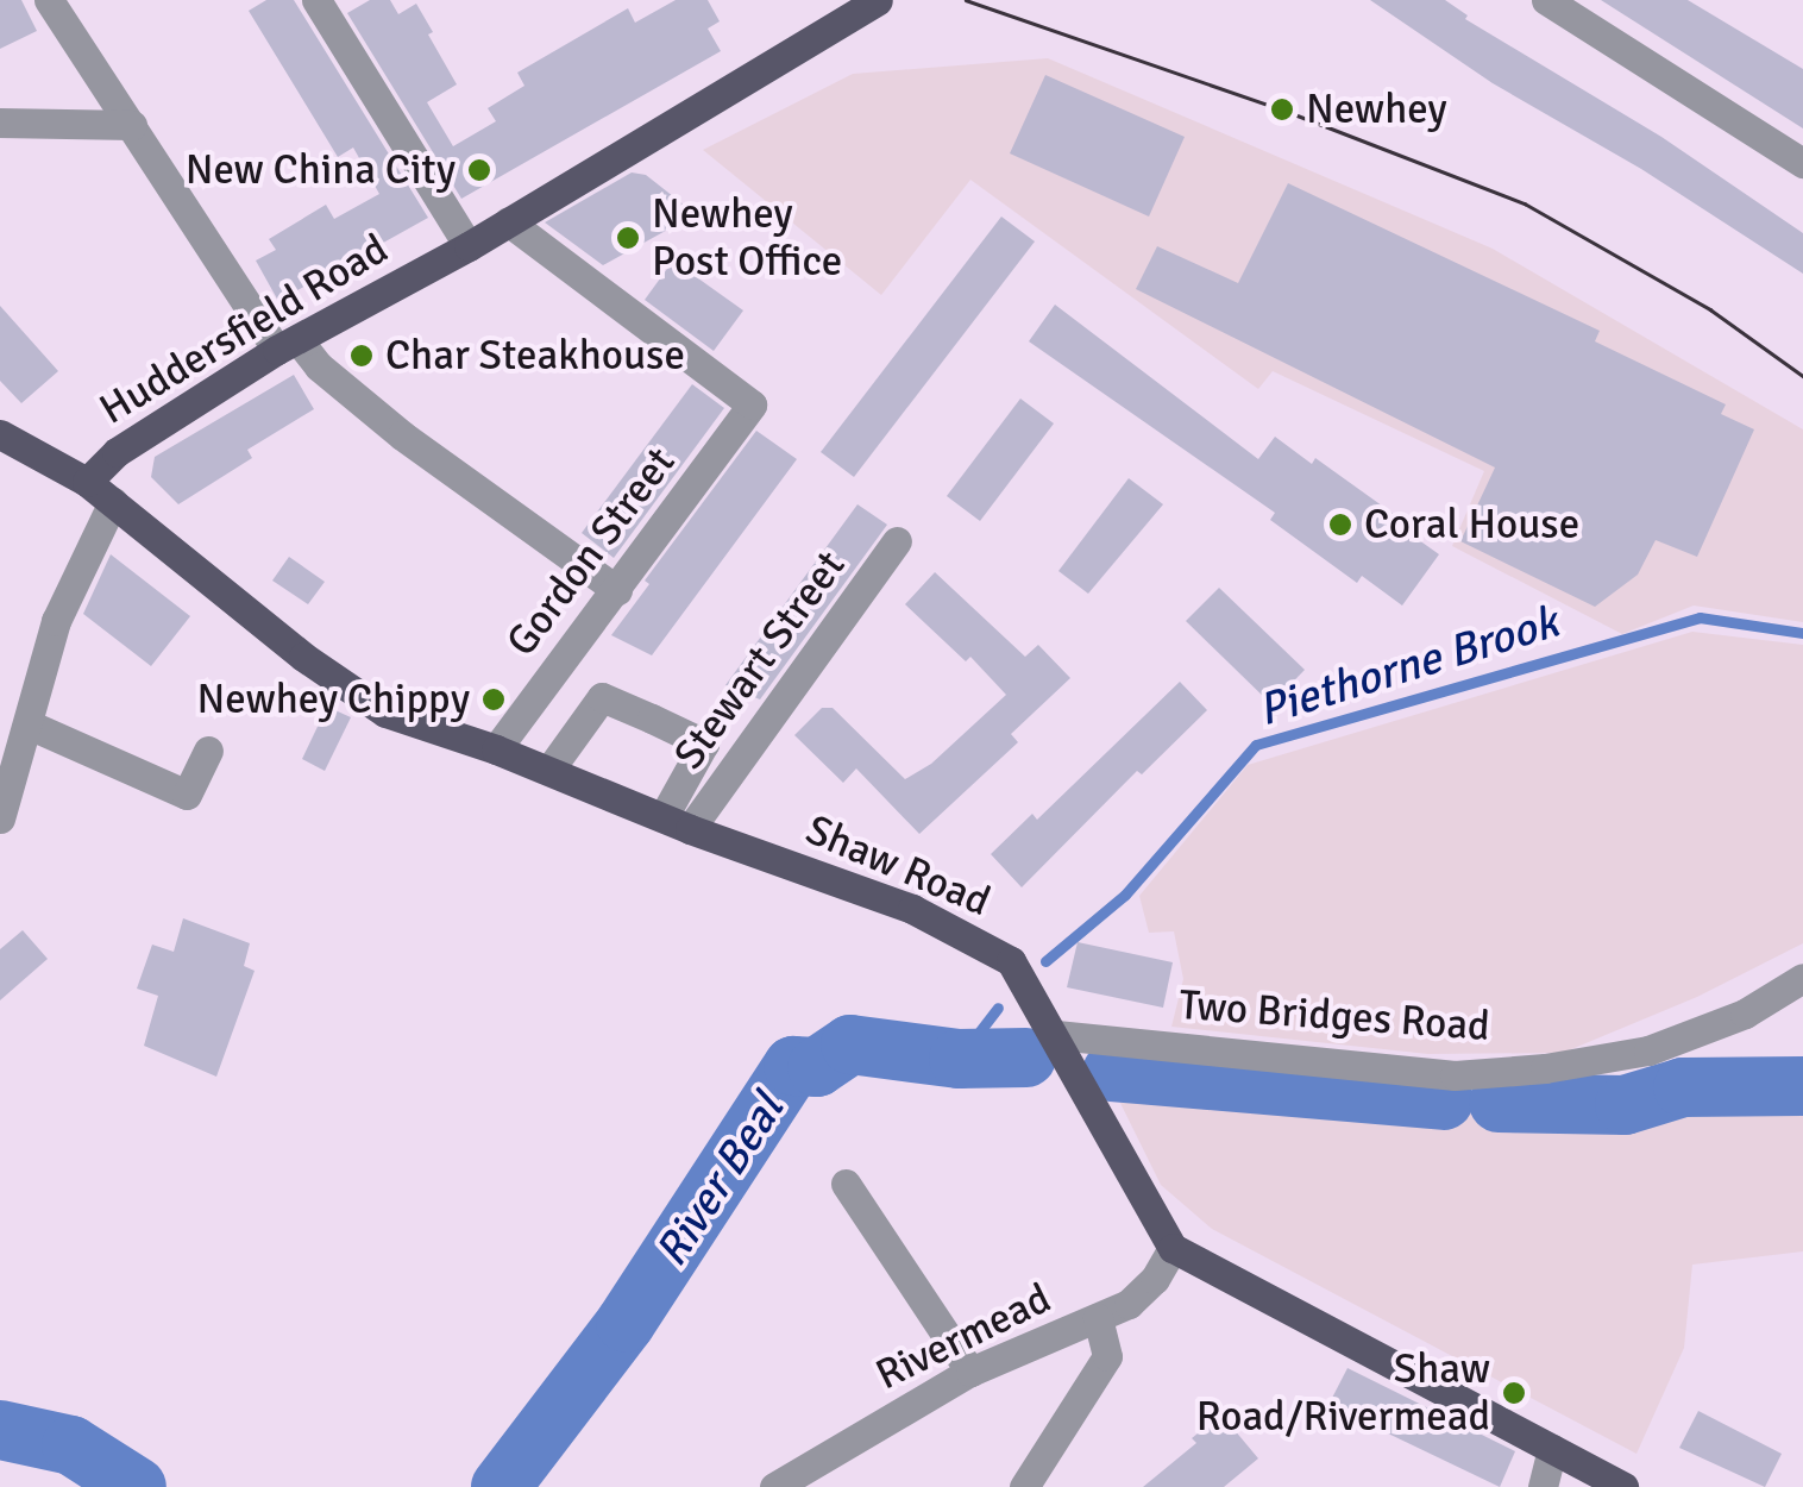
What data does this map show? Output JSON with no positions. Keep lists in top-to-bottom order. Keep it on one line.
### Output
{"streets":{"main road":["Huddersfield Road","Shaw Road"],"street":["Gordon Street","Stewart Street","Two Bridges Road","Rivermead"]},"crossings":[["Huddersfield Road","Gordon Street"],["Huddersfield Road","Shaw Road"],["Gordon Street","Shaw Road"],["Stewart Street","Shaw Road"],["Shaw Road","Two Bridges Road"],["Shaw Road","Rivermead"]],"water":["Piethorne Brook","River Beal"],"places":["Newhey","New China City","Newhey Post Office","Char Steakhouse","Coral House","Newhey Chippy","Shaw Road/Rivermead"]}
